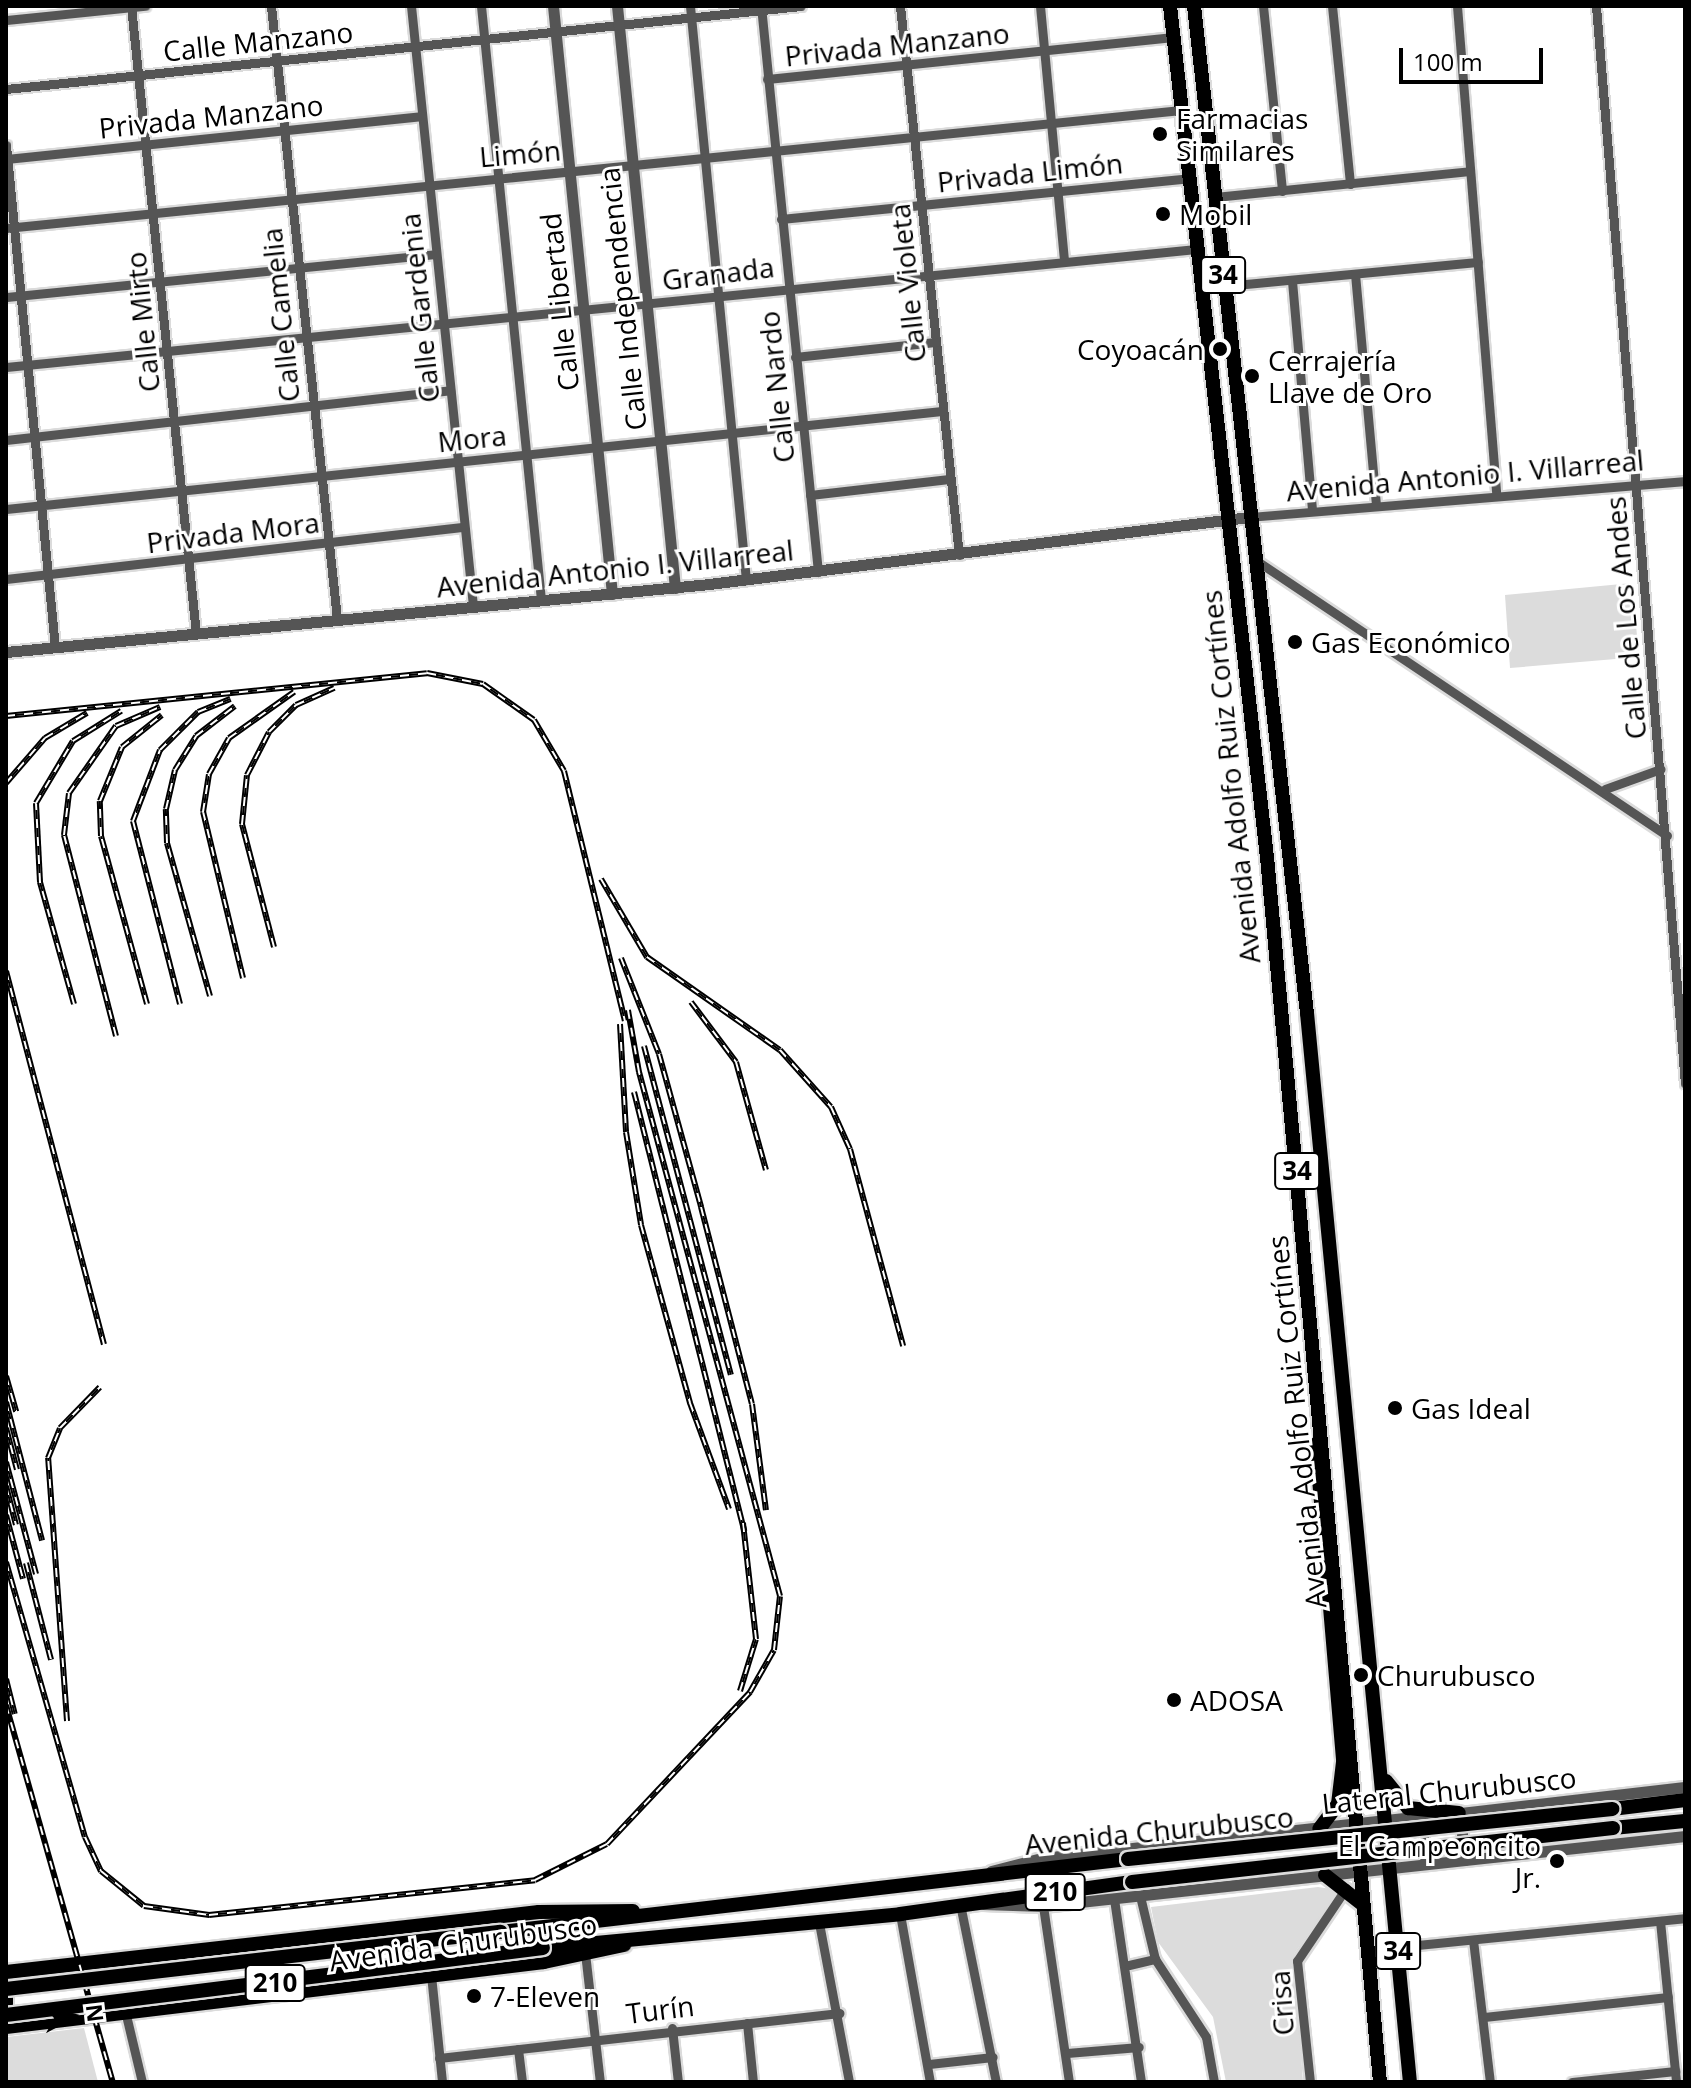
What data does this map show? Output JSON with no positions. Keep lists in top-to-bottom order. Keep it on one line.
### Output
{"streets":{"main road":["34","Avenida Adolfo Ruiz Cortínes","Avenida Churubusco","210"],"street":["Calle Manzano","Privada Manzano","Limón","Privada Limón","Granada","Calle Violeta","Calle Independencia","Calle Libertad","Calle Gardenia","Calle Camelia","Calle Mirto","Calle Nardo","Mora","Avenida Antonio I. Villarreal","Privada Mora","Calle de Los Andes","Lateral Churubusco","Crisa","Turín"]},"crossings":[["Calle Manzano","Calle Independencia"],["Calle Manzano","Calle Libertad"],["Calle Manzano","Calle Gardenia"],["Calle Manzano","Calle Camelia"],["Calle Manzano","Calle Mirto"],["Calle Manzano","Calle Nardo"],["Privada Manzano","34"],["Privada Manzano","Calle Violeta"],["Privada Manzano","Calle Gardenia"],["Privada Manzano","Calle Camelia"],["Privada Manzano","Calle Mirto"],["Privada Manzano","Calle Nardo"],["Limón","34"],["Limón","Calle Violeta"],["Limón","Calle Independencia"],["Limón","Calle Libertad"],["Limón","Calle Gardenia"],["Limón","Calle Camelia"],["Limón","Calle Mirto"],["Limón","Calle Nardo"],["Privada Limón","34"],["Privada Limón","Calle Violeta"],["Privada Limón","Calle Nardo"],["Granada","34"],["Granada","Calle Violeta"],["Granada","Calle Independencia"],["Granada","Calle Libertad"],["Granada","Calle Gardenia"],["Granada","Calle Camelia"],["Granada","Calle Mirto"],["Granada","Calle Nardo"],["34","Avenida Antonio I. Villarreal"],["34","Avenida Adolfo Ruiz Cortínes"],["Calle Violeta","Mora"],["Calle Violeta","Avenida Antonio I. Villarreal"],["Calle Independencia","Mora"],["Calle Independencia","Avenida Antonio I. Villarreal"],["Calle Libertad","Mora"],["Calle Libertad","Avenida Antonio I. Villarreal"],["Calle Gardenia","Mora"],["Calle Gardenia","Avenida Antonio I. Villarreal"],["Calle Gardenia","Privada Mora"],["Calle Camelia","Mora"],["Calle Camelia","Avenida Antonio I. Villarreal"],["Calle Camelia","Privada Mora"],["Calle Mirto","Mora"],["Calle Mirto","Avenida Antonio I. Villarreal"],["Calle Mirto","Privada Mora"],["Calle Nardo","Mora"],["Calle Nardo","Avenida Antonio I. Villarreal"],["Avenida Antonio I. Villarreal","Calle de Los Andes"],["Avenida Antonio I. Villarreal","Avenida Adolfo Ruiz Cortínes"],["Avenida Adolfo Ruiz Cortínes","Lateral Churubusco"],["Lateral Churubusco","Avenida Churubusco"]],"places":["Farmacias Similares","Mobil","Coyoacán","Cerrajería Llave de Oro","Gas Económico","Gas Ideal","Churubusco","ADOSA","El Campeoncito Jr.","7-Eleven"],"scale_bar":"100 m","north":"right"}
